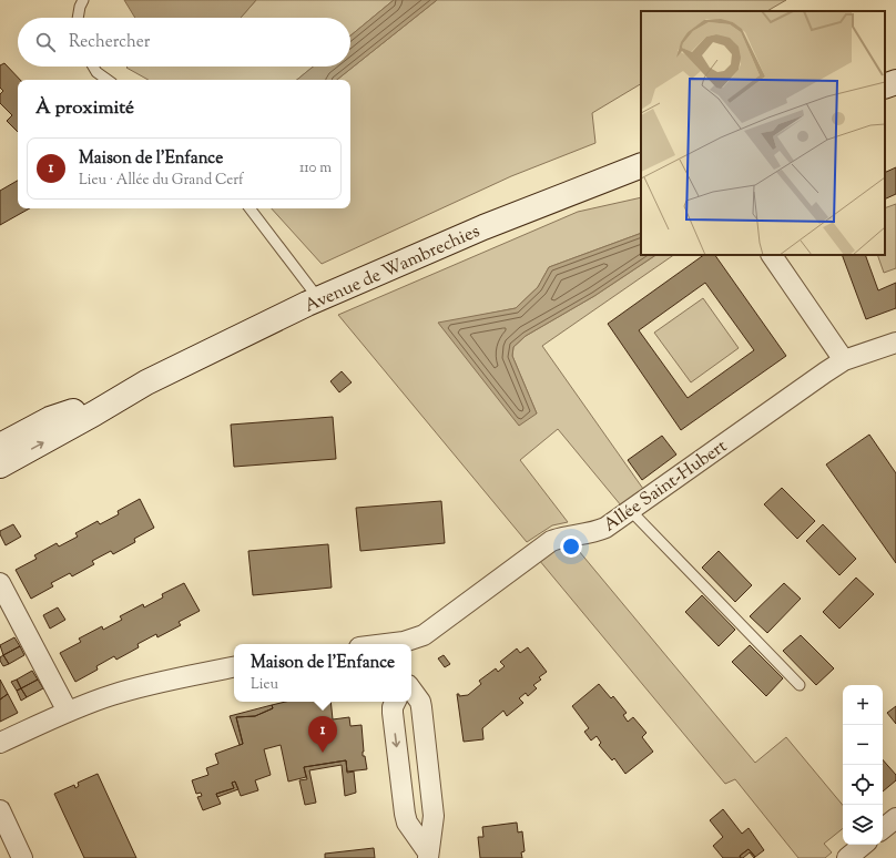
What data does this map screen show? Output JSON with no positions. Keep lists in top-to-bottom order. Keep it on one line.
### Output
{"streets":{"main road":["Avenue de Wambrechies"],"street":["Allée Saint-Hubert"]},"page":{"search":"Rechercher","heading":"À proximité","list":[{"mark":"1","name":"Maison de l'Enfance","note":"Lieu · Allée du Grand Cerf","value":"110 m"}],"popup":["Maison de l'Enfance","Lieu"],"map_buttons":["+","−"],"pins":"1"}}
